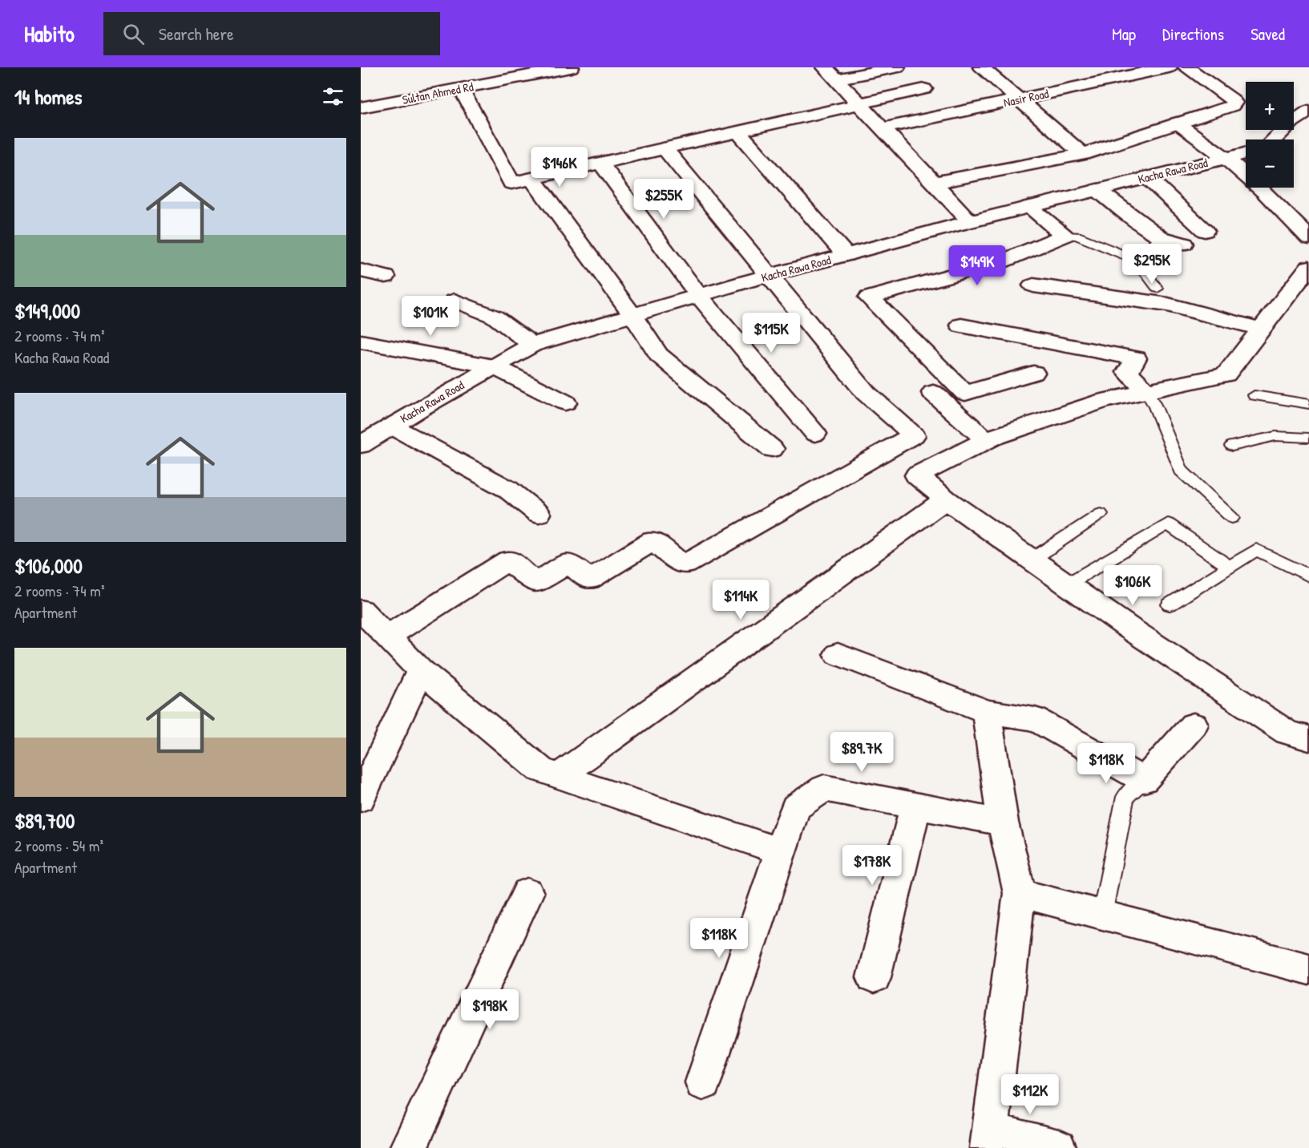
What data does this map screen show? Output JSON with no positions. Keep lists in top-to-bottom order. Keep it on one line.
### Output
{"streets":{"street":["Sultan Ahmed Rd","Nasir Road","Kacha Rawa Road"]},"page":{"header":"Habito","search":"Search here","nav":["Map","Directions","Saved"],"heading":"14 homes","map_buttons":["+","−"],"list":[{"name":"$149,000","note":"2 rooms · 74 m² · Kacha Rawa Road"},{"name":"$106,000","note":"2 rooms · 74 m² · Apartment"},{"name":"$89,700","note":"2 rooms · 54 m² · Apartment"}],"price":["$146K","$255K","$295K","$149K","$101K","$115K","$106K","$114K","$89.7K","$118K","$178K","$118K","$198K","$112K"]}}
